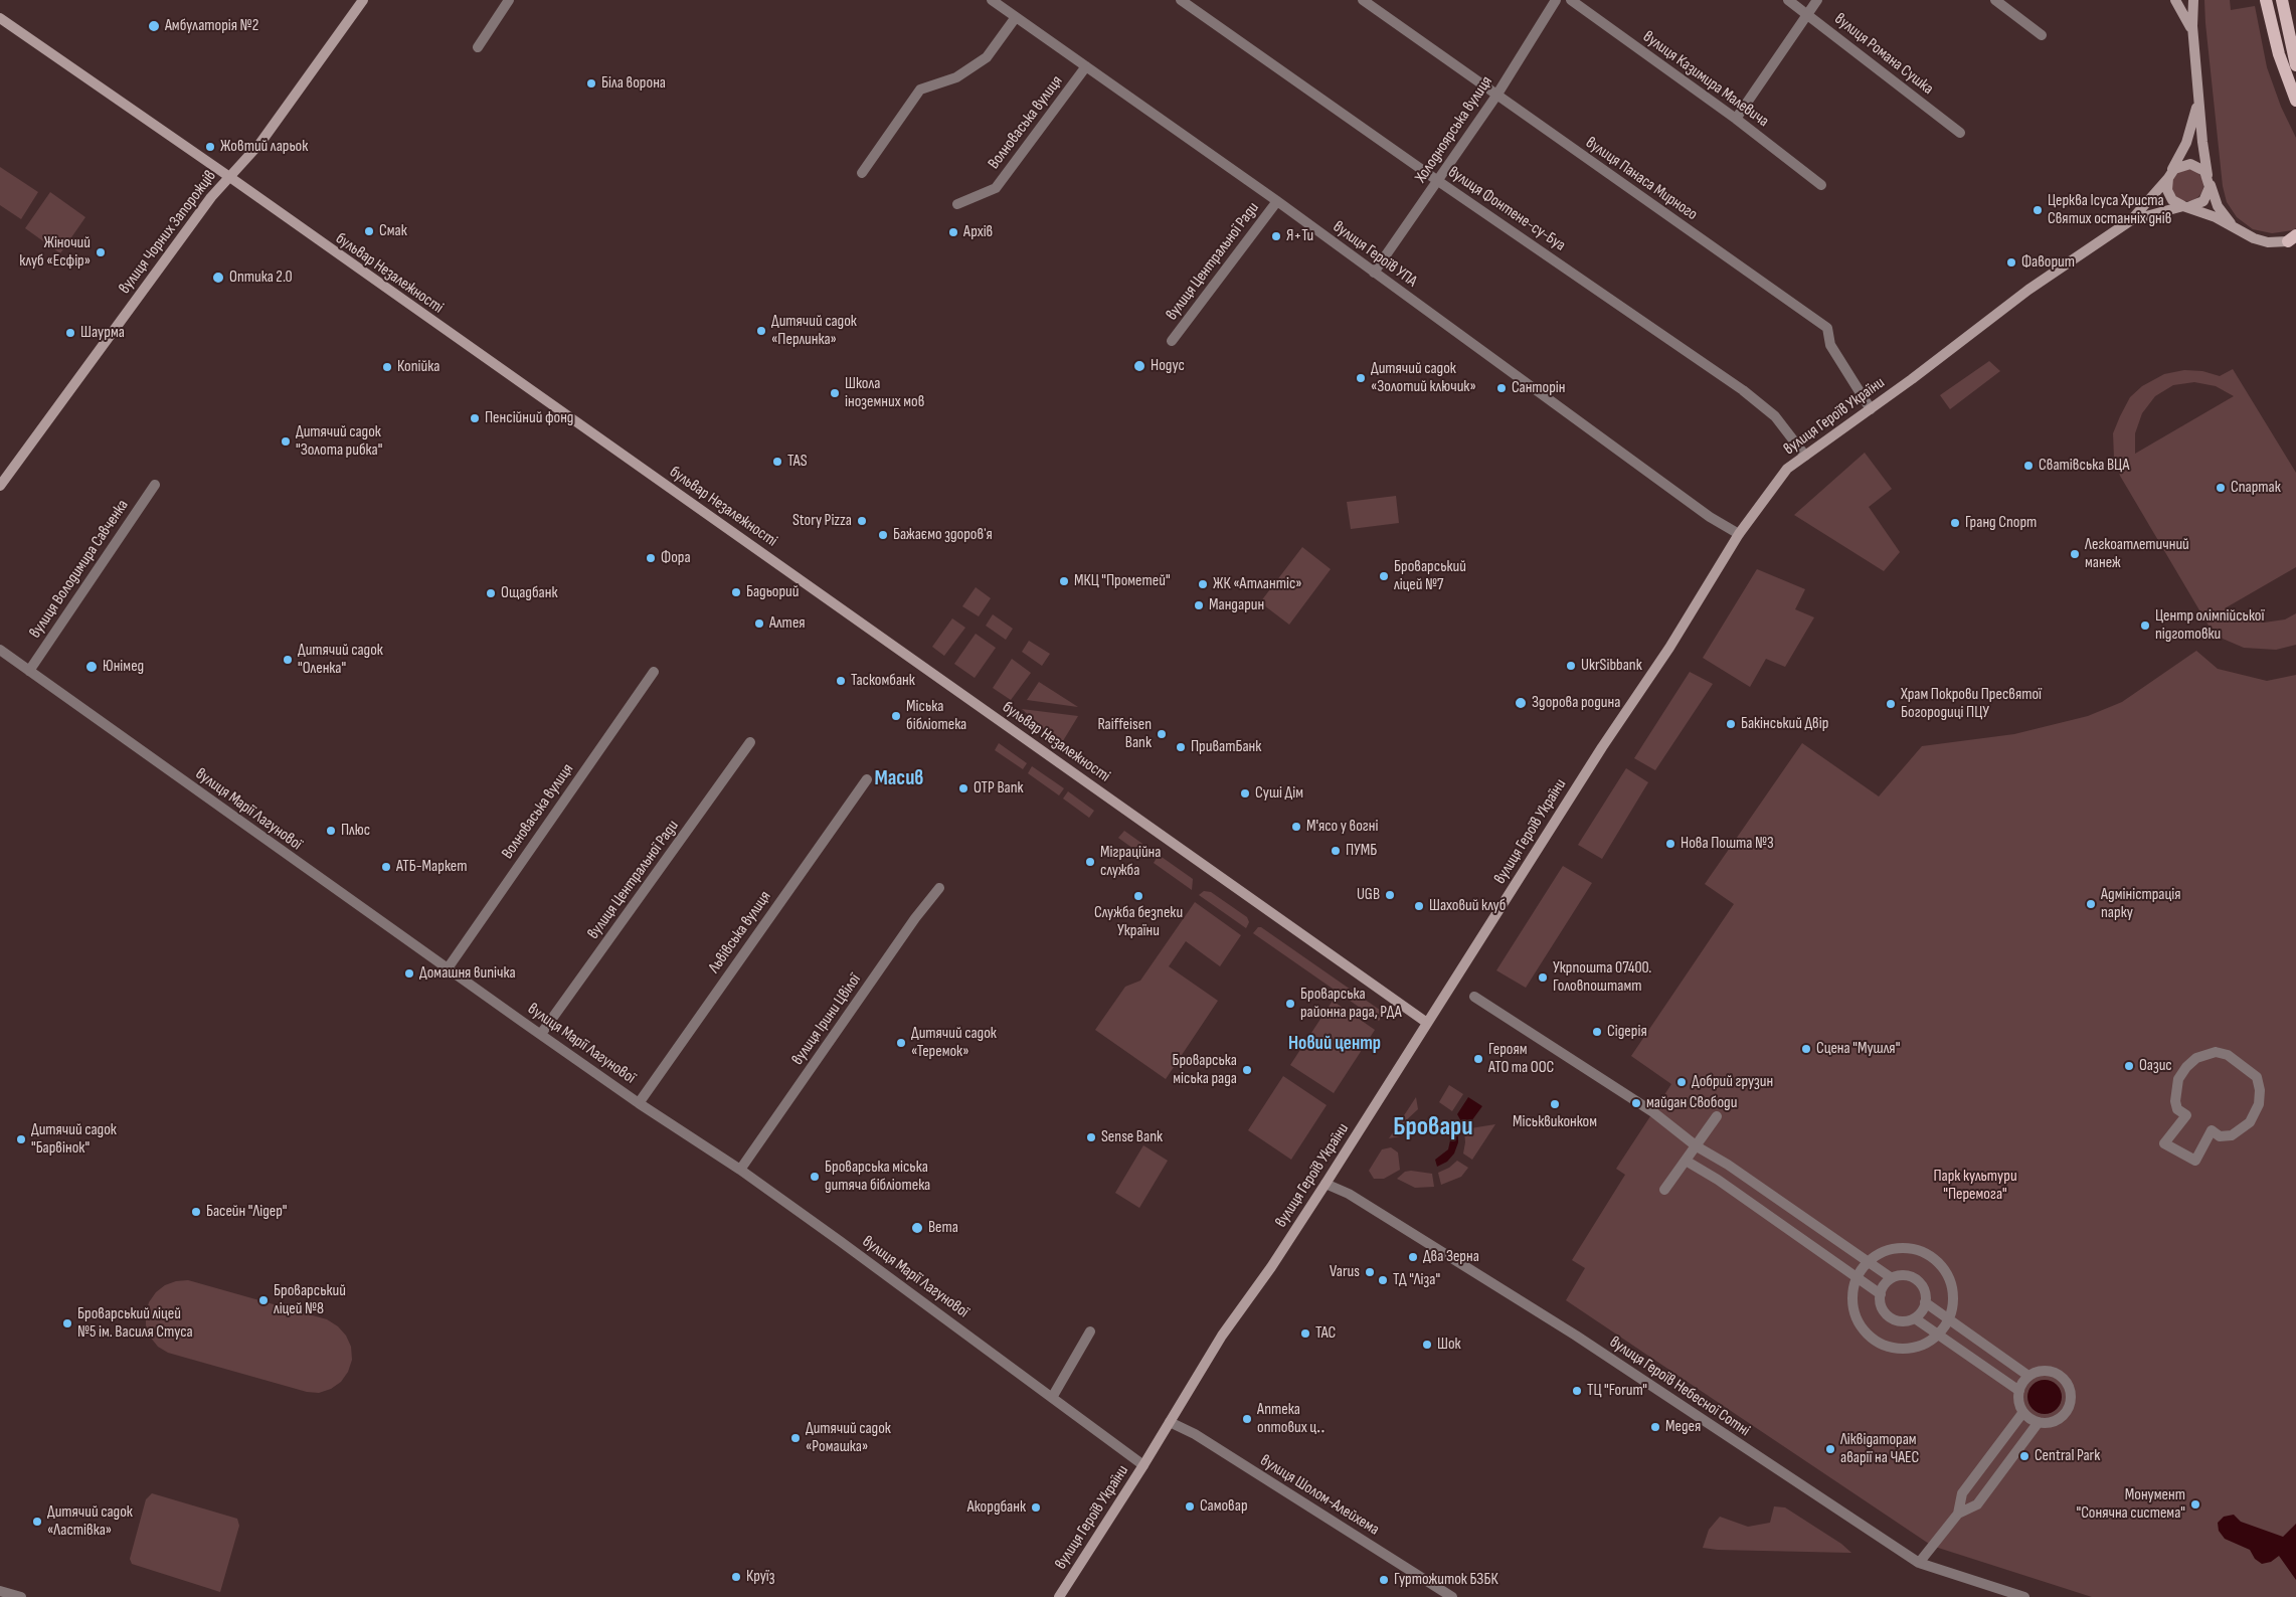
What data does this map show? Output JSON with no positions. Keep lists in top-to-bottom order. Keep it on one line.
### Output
{"streets":{"main road":["вулиця Чорних Запорожців","бульвар Незалежності","вулиця Героїв України"],"street":["вулиця Романа Сушка","вулиця Казимира Малевича","Волноваська вулиця","Холодноярська вулиця","вулиця Панаса Мирного","вулиця Фонтене-су-Буа","вулиця Героїв УПА","вулиця Центральної Ради","вулиця Володимира Савченка","вулиця Марії Лагунової","Львівська вулиця","вулиця Ірини Цвілої","вулиця Героїв Небесної Сотні","вулиця Шолом-Алейхема"]},"crossings":[["Волноваська вулиця","вулиця Героїв УПА"],["Волноваська вулиця","вулиця Марії Лагунової"],["Холодноярська вулиця","вулиця Панаса Мирного"],["Холодноярська вулиця","вулиця Фонтене-су-Буа"],["Холодноярська вулиця","вулиця Героїв УПА"],["вулиця Панаса Мирного","вулиця Героїв України"],["вулиця Фонтене-су-Буа","вулиця Героїв України"],["вулиця Чорних Запорожців","бульвар Незалежності"],["вулиця Героїв УПА","вулиця Центральної Ради"],["вулиця Героїв УПА","вулиця Героїв України"],["вулиця Центральної Ради","вулиця Марії Лагунової"],["бульвар Незалежності","вулиця Героїв України"],["вулиця Героїв України","вулиця Марії Лагунової"],["вулиця Героїв України","вулиця Героїв Небесної Сотні"],["вулиця Героїв України","вулиця Шолом-Алейхема"],["вулиця Володимира Савченка","вулиця Марії Лагунової"],["вулиця Марії Лагунової","Львівська вулиця"],["вулиця Марії Лагунової","вулиця Ірини Цвілої"]],"districts":["Масив","Новий центр","Бровари"],"parks":["Парк культури \"Перемога\""],"places":["Амбулаторія №2","Біла ворона","Жовтий ларьок","Церква Ісуса Христа Святих останніх днів","Смак","Архів","Я+Ти","Жіночий клуб «Есфір»","Фаворит","Оптика 2.0","Дитячий садок «Перлинка»","Шаурма","Нодус","Копійка","Дитячий садок «Золотий ключик»","Санторін","Школа іноземних мов","Пенсійний фонд","Дитячий садок \"Золота рибка\"","TAS","Сватівська ВЦА","Спартак","Story Pizza","Гранд Спорт","Бажаємо здоровʼя","Легкоатлетичний манеж","Фора","Броварський ліцей №7","МКЦ \"Прометей\"","ЖК «Атлантіс»","Бадьорий","Ощадбанк","Мандарин","Алтея","Центр олімпійської підготовки","Дитячий садок \"Оленка\"","UkrSibbank","Юнімед","Таскомбанк","Здорова родина","Храм Покрови Пресвятої Богородиці ПЦУ","Міська бібліотека","Бакінський Двір","Raiffeisen Bank","ПриватБанк","OTP Bank","Суші Дім","М'ясо у вогні","Плюс","Нова Пошта №3","ПУМБ","Міграційна служба","АТБ-Маркет","UGB","Служба безпеки України","Адміністрація парку","Шаховий клуб","Домашня випічка","Укрпошта 07400. Головпоштамт","Броварська районна рада, РДА","Сідерія","Дитячий садок «Теремок»","Сцена \"Мушля\"","Героям АТО та ООС","Оазис","Броварська міська рада","Добрий грузин","майдан Свободи","Міськвиконком","Sense Bank","Дитячий садок \"Барвінок\"","Броварська міська дитяча бібліотека","Басейн \"Лідер\"","Вета","Два Зерна","Varus","ТД \"Ліза\"","Броварський ліцей №8","Броварський ліцей №5 ім. Василя Стуса","ТАС","Шок","ТЦ \"Forum\"","Аптека оптових ц‥","Медея","Дитячий садок «Ромашка»","Ліквідаторам аварії на ЧАЕС","Central Park","Монумент \"Сонячна система\"","Самовар","Акордбанк","Дитячий садок «Ластівка»","Круїз","Гуртожиток БЗБК"]}
